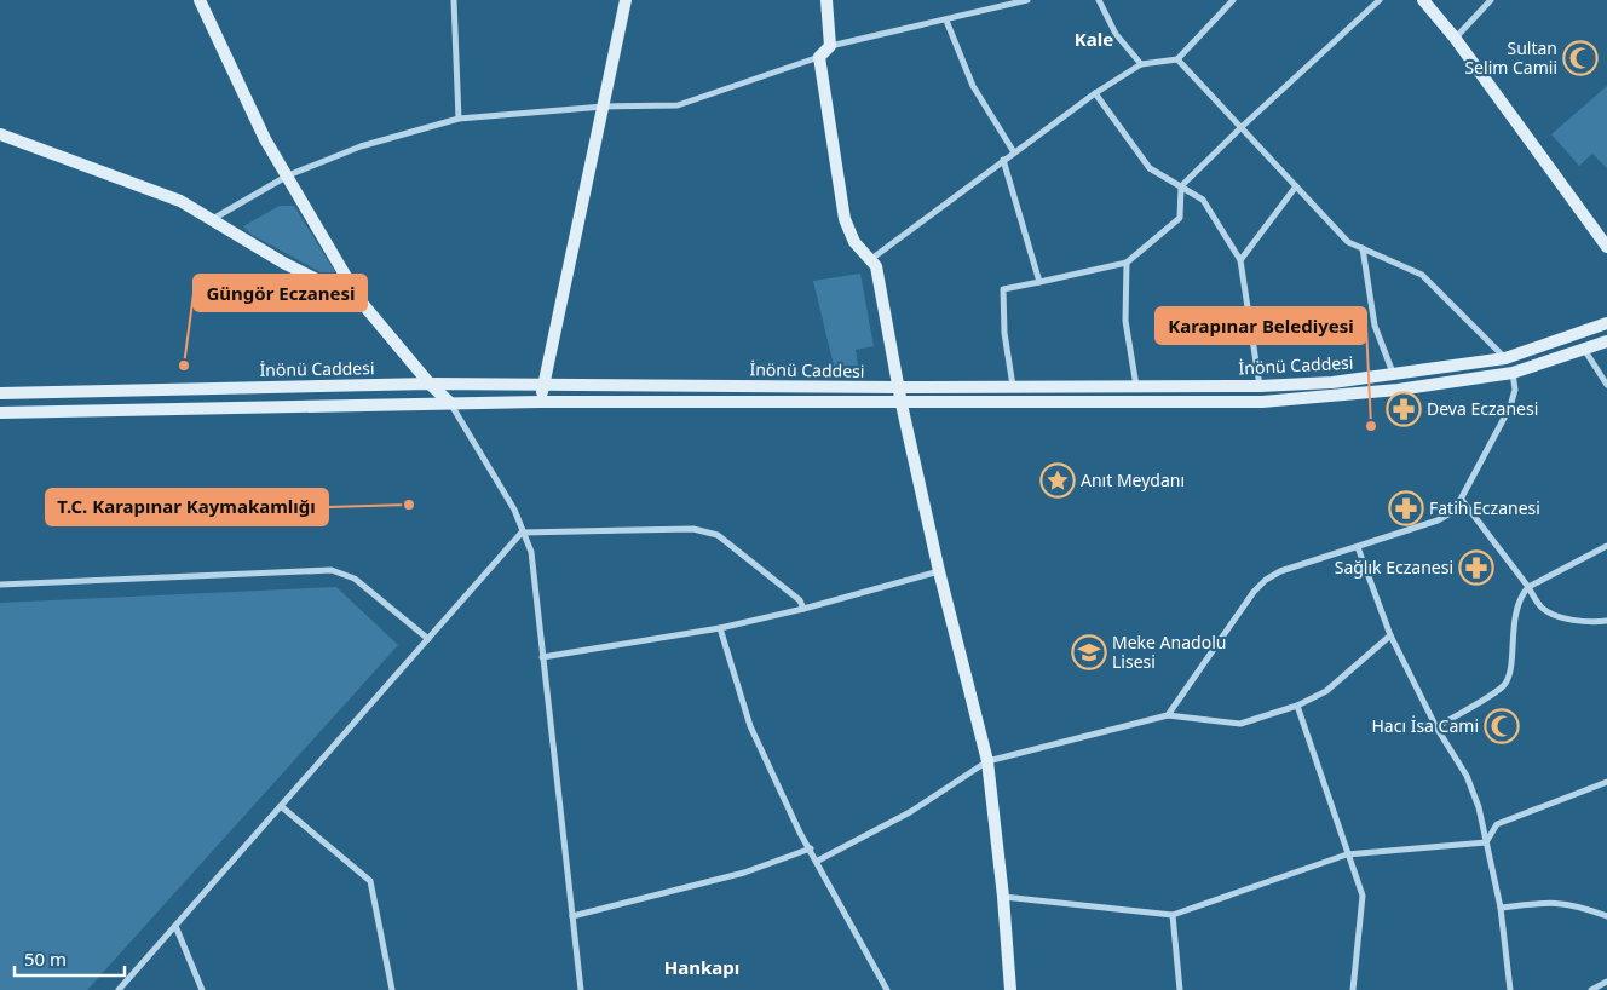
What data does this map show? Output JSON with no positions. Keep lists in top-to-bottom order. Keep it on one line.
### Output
{"streets":{"main road":["İnönü Caddesi"]},"districts":["Kale","Hankapı"],"places":{"mosque":["Sultan Selim Camii","Hacı İsa Cami"],"other":["Güngör Eczanesi","Karapınar Belediyesi","T.C. Karapınar Kaymakamlığı"],"pharmacy":["Deva Eczanesi","Fatih Eczanesi","Sağlık Eczanesi"],"place":["Anıt Meydanı"],"school or university":["Meke Anadolu Lisesi"]},"scale_bar":"50 m"}
